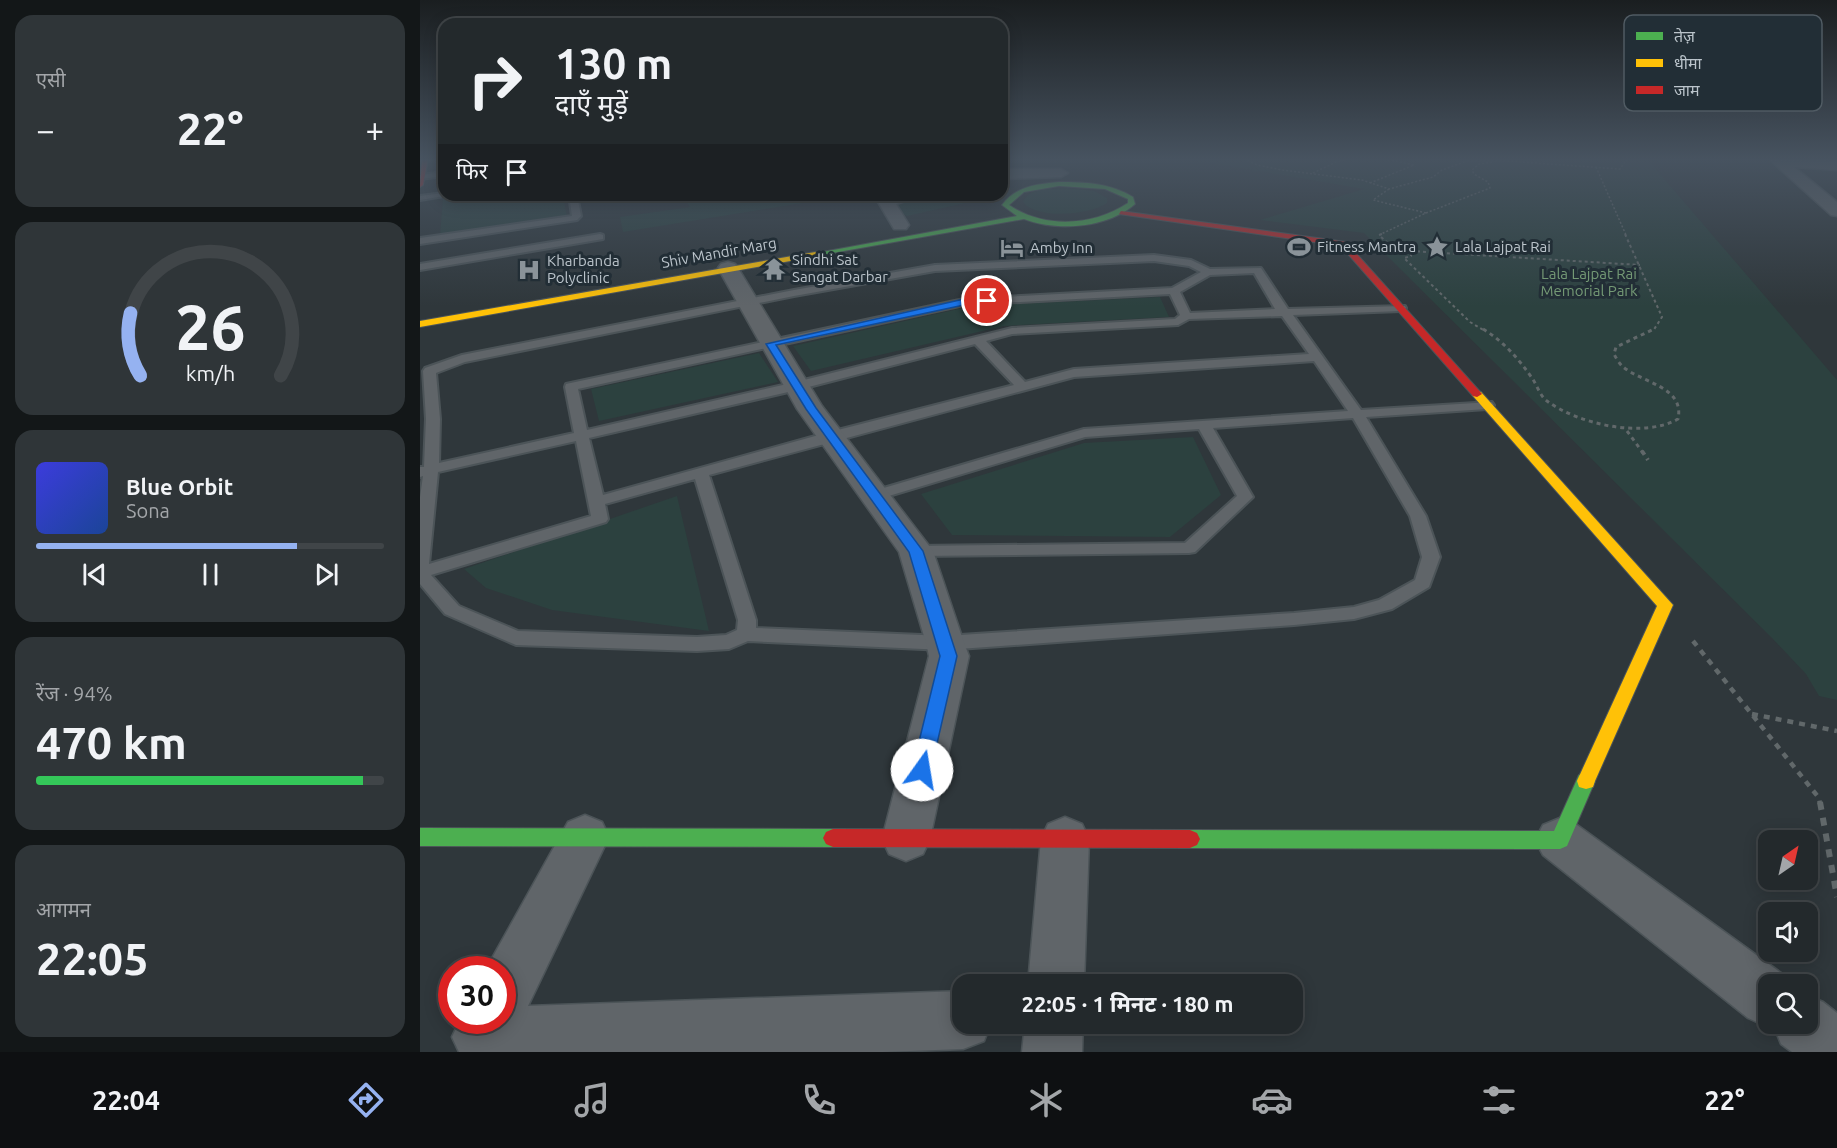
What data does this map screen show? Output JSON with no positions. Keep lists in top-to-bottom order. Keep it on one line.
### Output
{"streets":{"street":["Shiv Mandir Marg"]},"parks":["Lala Lajpat Rai Memorial Park"],"places":{"sports":["Fitness Mantra"],"place":["Lala Lajpat Rai"],"hotel":["Amby Inn"],"temple":["Sindhi Sat Sangat Darbar"],"hospital":["Kharbanda Polyclinic"]},"legend":["तेज़","धीमा","जाम"],"north":"top right","page":{"tile":["एसी",["रेंज · 94%","470 km"],["आगमन","22:05"]],"turn":["130 m","दाएँ मुड़ें"],"heat":["−","22°","+"],"then":"फिर","song":["Blue Orbit","Sona"],"limit":"30","trip":"22:05 · 1 मिनट · 180 m","tabs":["22:04","22°"],"gauge":["26","km/h"]}}
